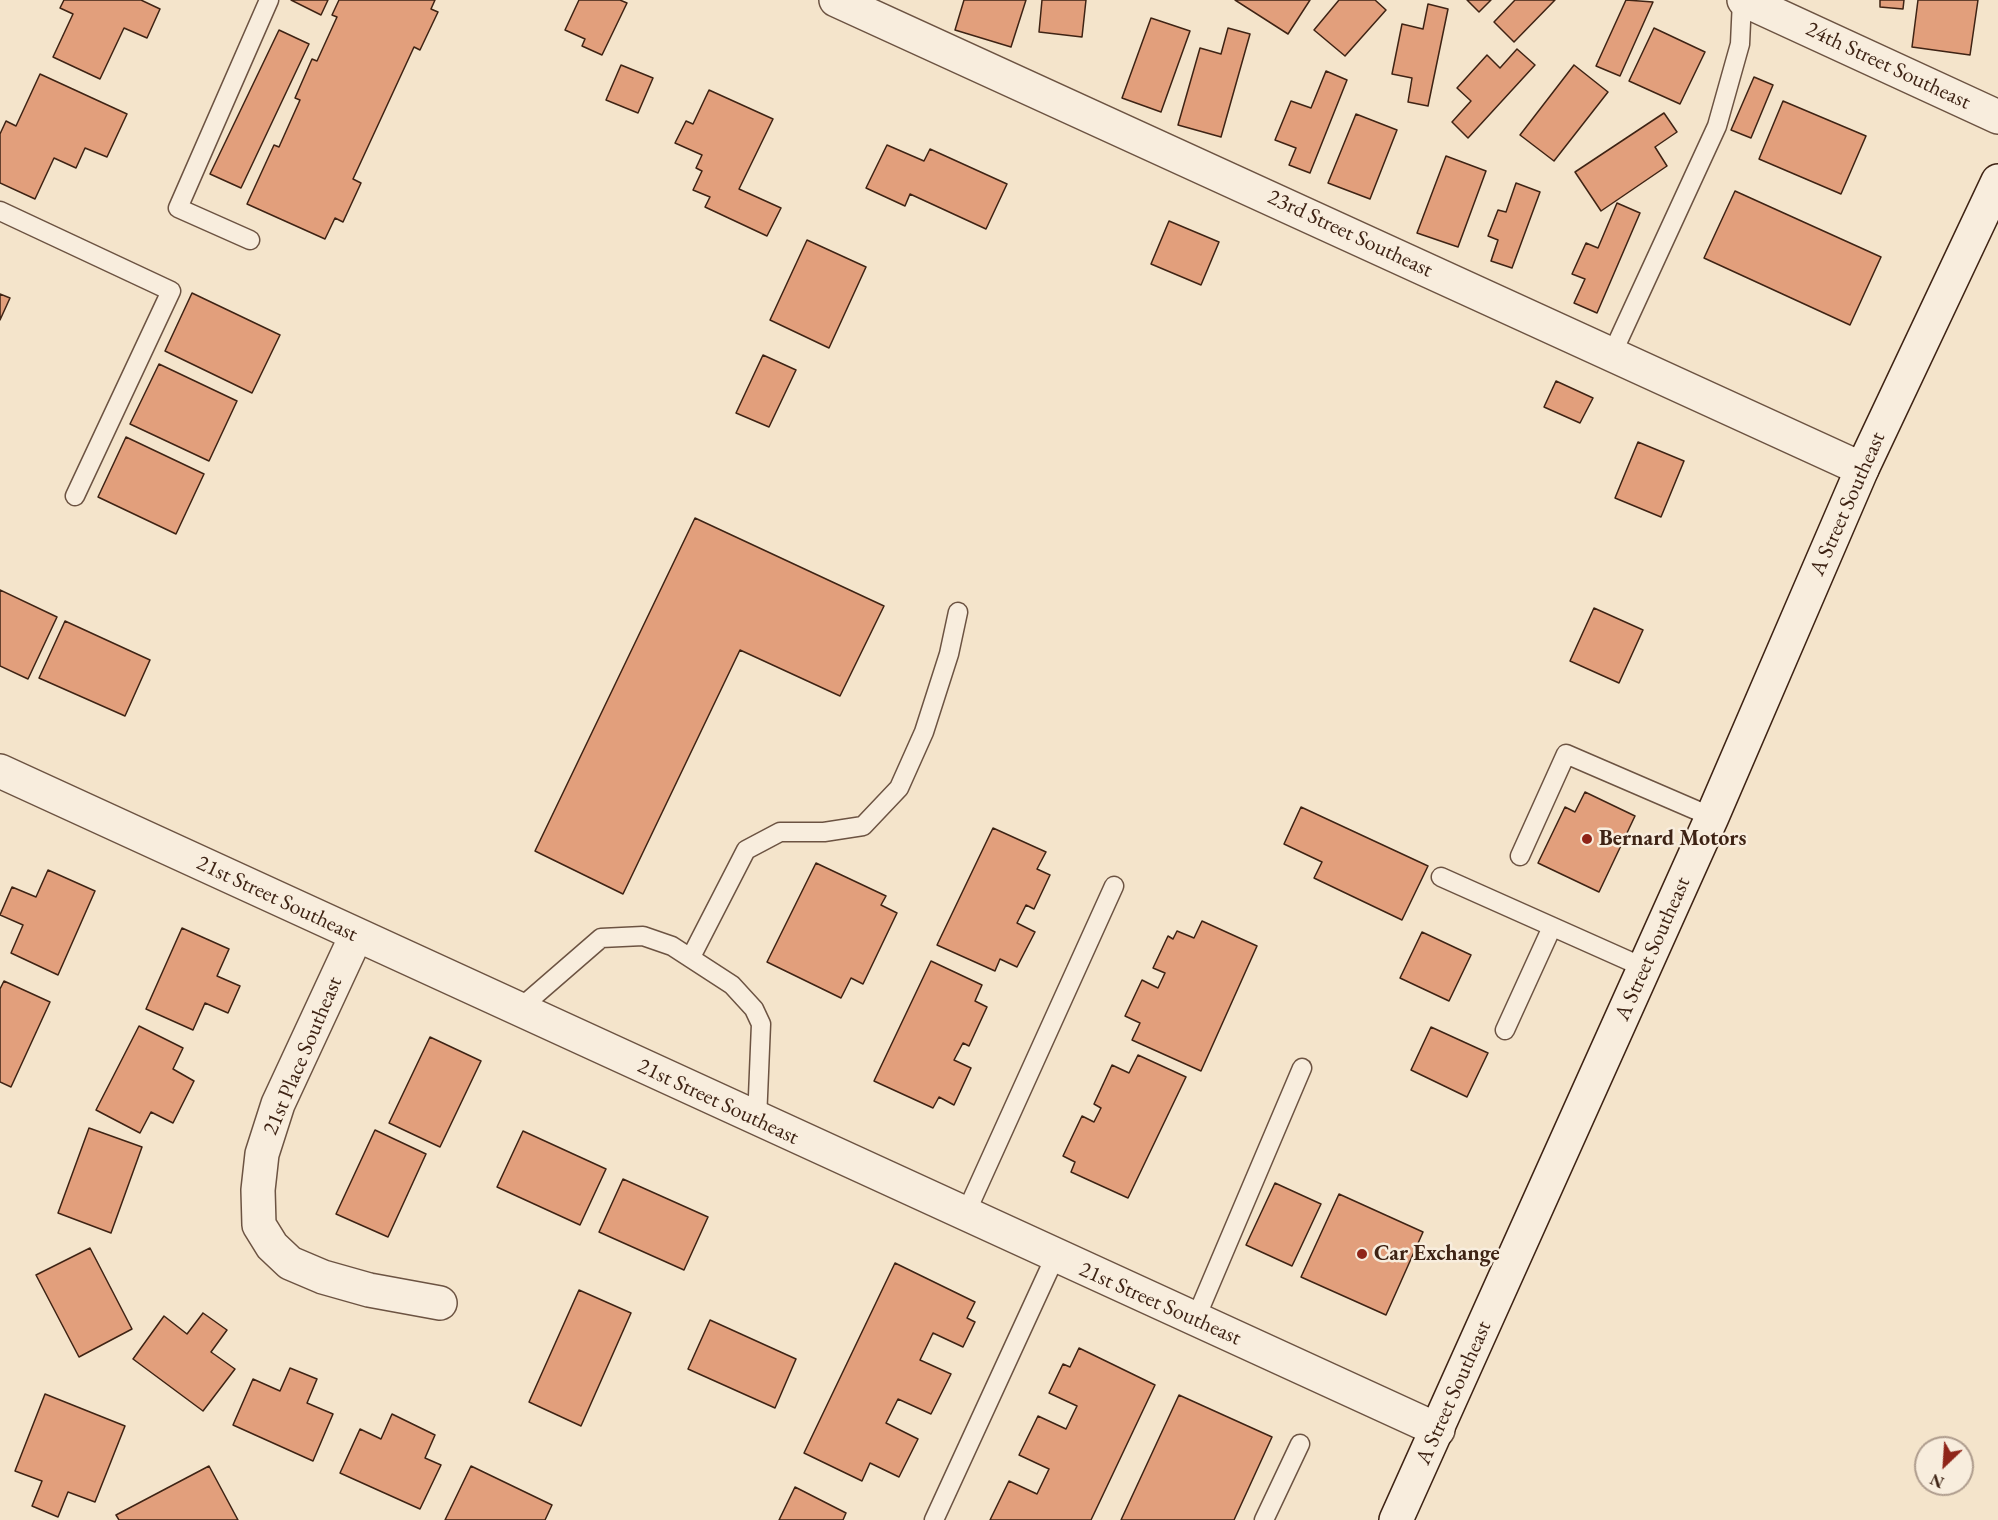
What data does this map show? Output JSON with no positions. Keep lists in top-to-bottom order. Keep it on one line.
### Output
{"streets":{"street":["24th Street Southeast","23rd Street Southeast","A Street Southeast","21st Street Southeast","21st Place Southeast"]},"crossings":[["23rd Street Southeast","A Street Southeast"],["A Street Southeast","21st Street Southeast"],["21st Street Southeast","21st Place Southeast"]],"places":["Bernard Motors","Car Exchange"],"north":"bottom left"}
